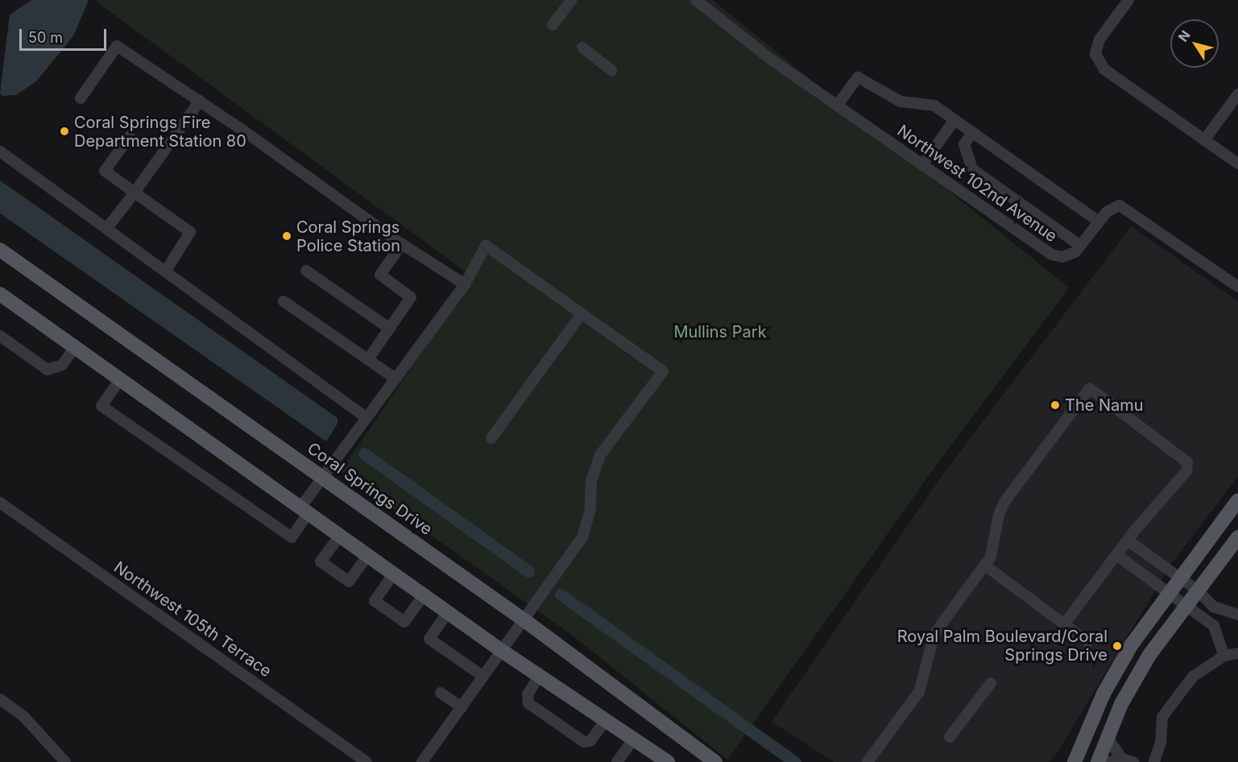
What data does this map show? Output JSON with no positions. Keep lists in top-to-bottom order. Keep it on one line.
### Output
{"streets":{"main road":["Coral Springs Drive"],"street":["Northwest 102nd Avenue","Northwest 105th Terrace"]},"parks":["Mullins Park"],"places":["Coral Springs Fire Department Station 80","Coral Springs Police Station","The Namu","Royal Palm Boulevard/Coral Springs Drive"],"scale_bar":"50 m","north":"top left"}
